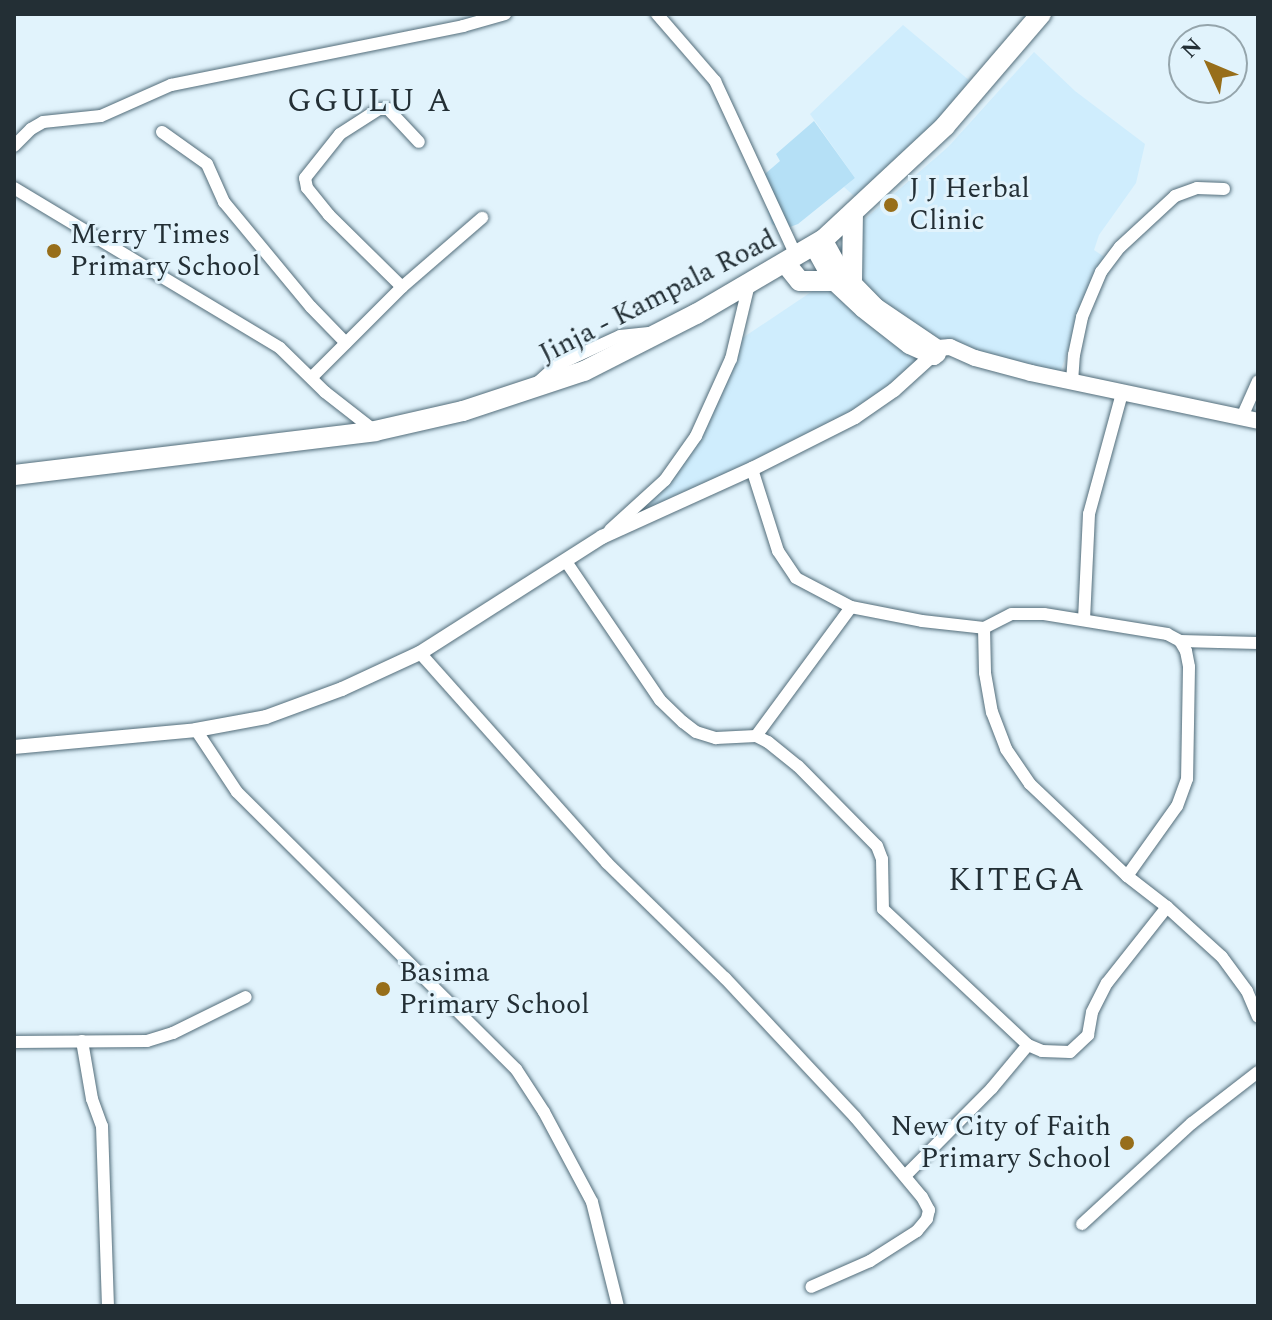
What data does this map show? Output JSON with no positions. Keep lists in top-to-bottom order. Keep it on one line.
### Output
{"streets":{"highway":["Jinja - Kampala Road"]},"districts":["GGULU A","KITEGA"],"places":["J J Herbal Clinic","Merry Times Primary School","Basima Primary School","New City of Faith Primary School"],"north":"top left"}
